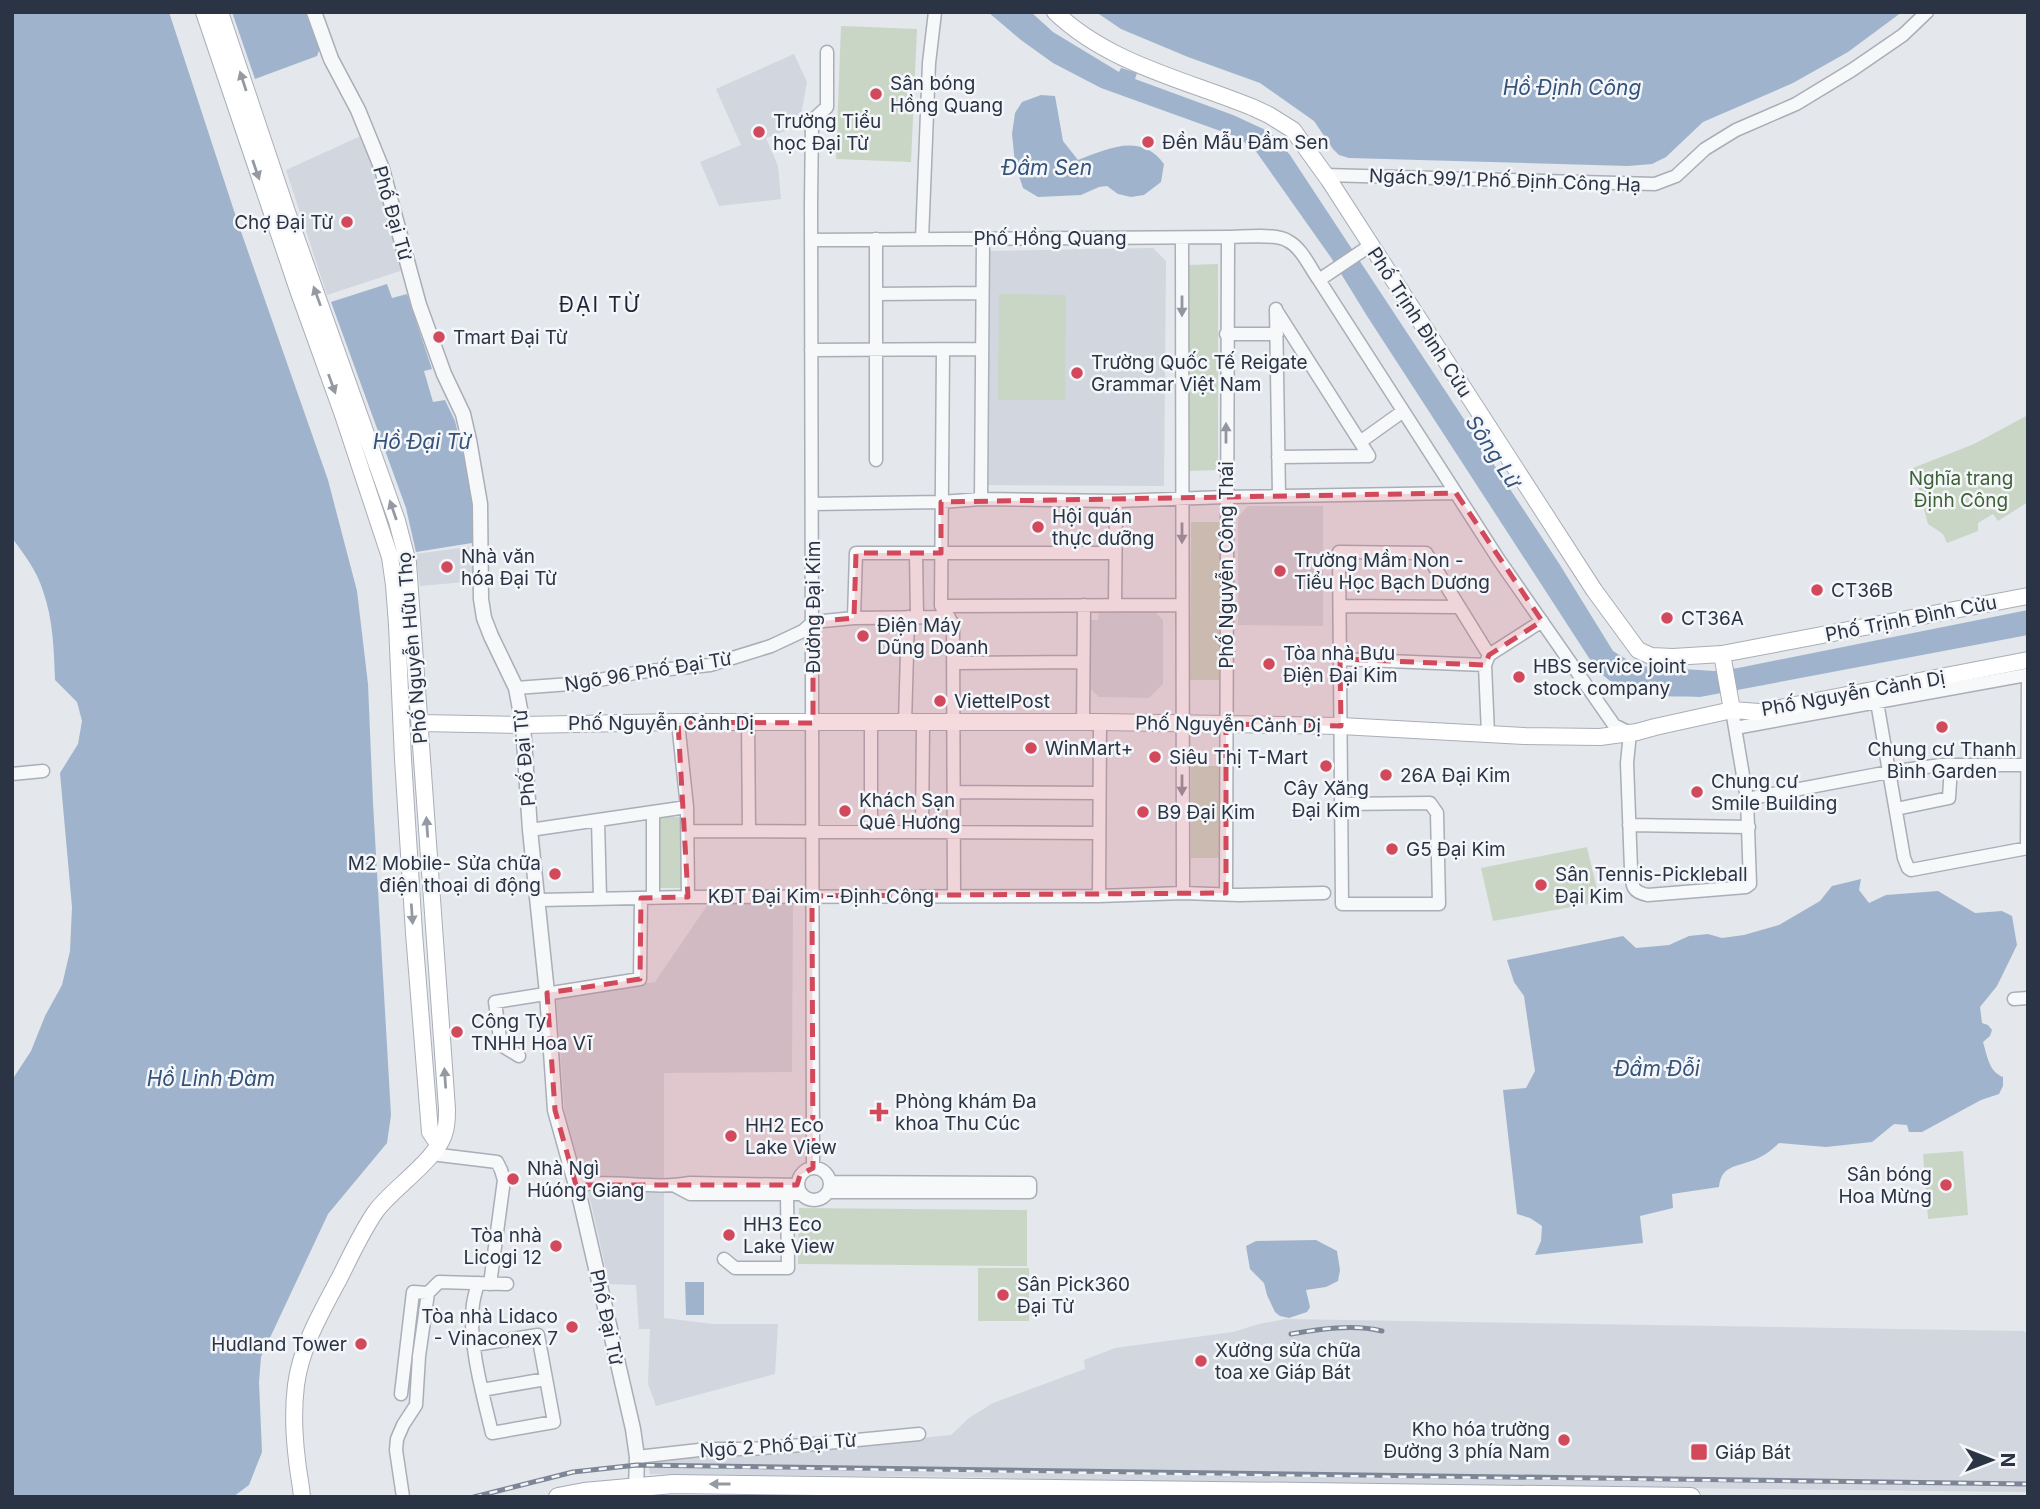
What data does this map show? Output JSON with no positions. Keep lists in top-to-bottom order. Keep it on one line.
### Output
{"streets":{"main road":["Phố Trịnh Đình Cửu","Phố Nguyễn Hữu Thọ","Phố Nguyễn Cảnh Dị"],"street":["Ngách 99/1 Phố Định Công Hạ","Phố Đại Từ","Phố Hồng Quang","Phố Nguyễn Công Thái","Đường Đại Kim","Ngõ 96 Phố Đại Từ","KĐT Đại Kim - Định Công","Ngõ 2 Phố Đại Từ"]},"crossings":[["Ngách 99/1 Phố Định Công Hạ","Phố Trịnh Đình Cửu"],["Phố Đại Từ","Ngõ 96 Phố Đại Từ"],["Phố Đại Từ","Phố Nguyễn Cảnh Dị"],["Phố Đại Từ","KĐT Đại Kim - Định Công"],["Phố Đại Từ","Ngõ 2 Phố Đại Từ"],["Phố Hồng Quang","Phố Nguyễn Công Thái"],["Phố Hồng Quang","Đường Đại Kim"],["Phố Nguyễn Công Thái","Phố Nguyễn Cảnh Dị"],["Phố Nguyễn Công Thái","KĐT Đại Kim - Định Công"],["Đường Đại Kim","Ngõ 96 Phố Đại Từ"],["Đường Đại Kim","Phố Nguyễn Cảnh Dị"],["Đường Đại Kim","KĐT Đại Kim - Định Công"],["Phố Nguyễn Hữu Thọ","Phố Nguyễn Cảnh Dị"],["Phố Nguyễn Cảnh Dị","KĐT Đại Kim - Định Công"]],"districts":["ĐẠI TỪ"],"water":["Hồ Định Công","Đầm Sen","Hồ Đại Từ","Sông Lừ","Đầm Đỗi","Hồ Linh Đàm"],"parks":["Nghĩa trang Định Công"],"places":{"other":["Sân bóng Hồng Quang","Trường Tiểu học Đại Từ","Đền Mẫu Đầm Sen","Chợ Đại Từ","Tmart Đại Từ","Trường Quốc Tế Reigate Grammar Việt Nam","Hội quán thực dưỡng","Nhà văn hóa Đại Từ","Trường Mầm Non - Tiểu Học Bạch Dương","CT36B","CT36A","Điện Máy Dũng Doanh","Tòa nhà Bưu Điện Đại Kim","HBS service joint stock company","ViettelPost","Chung cư Thanh Bình Garden","WinMart+","Siêu Thị T-Mart","Cây Xăng Đại Kim","26A Đại Kim","Chung cư Smile Building","Khách Sạn Quê Hương","B9 Đại Kim","G5 Đại Kim","M2 Mobile- Sửa chữa điện thoại di động","Sân Tennis-Pickleball Đại Kim","Công Ty TNHH Hoa Vĩ","HH2 Eco Lake View","Nhà Ngì Húóng Giang","Sân bóng Hoa Mừng","HH3 Eco Lake View","Tòa nhà Licogi 12","Sân Pick360 Đại Từ","Tòa nhà Lidaco - Vinaconex 7","Hudland Tower","Xưởng sửa chữa toa xe Giáp Bát","Kho hóa trường Đường 3 phía Nam"],"health":["Phòng khám Đa khoa Thu Cúc"],"transit":["Giáp Bát"]},"north":"right"}
